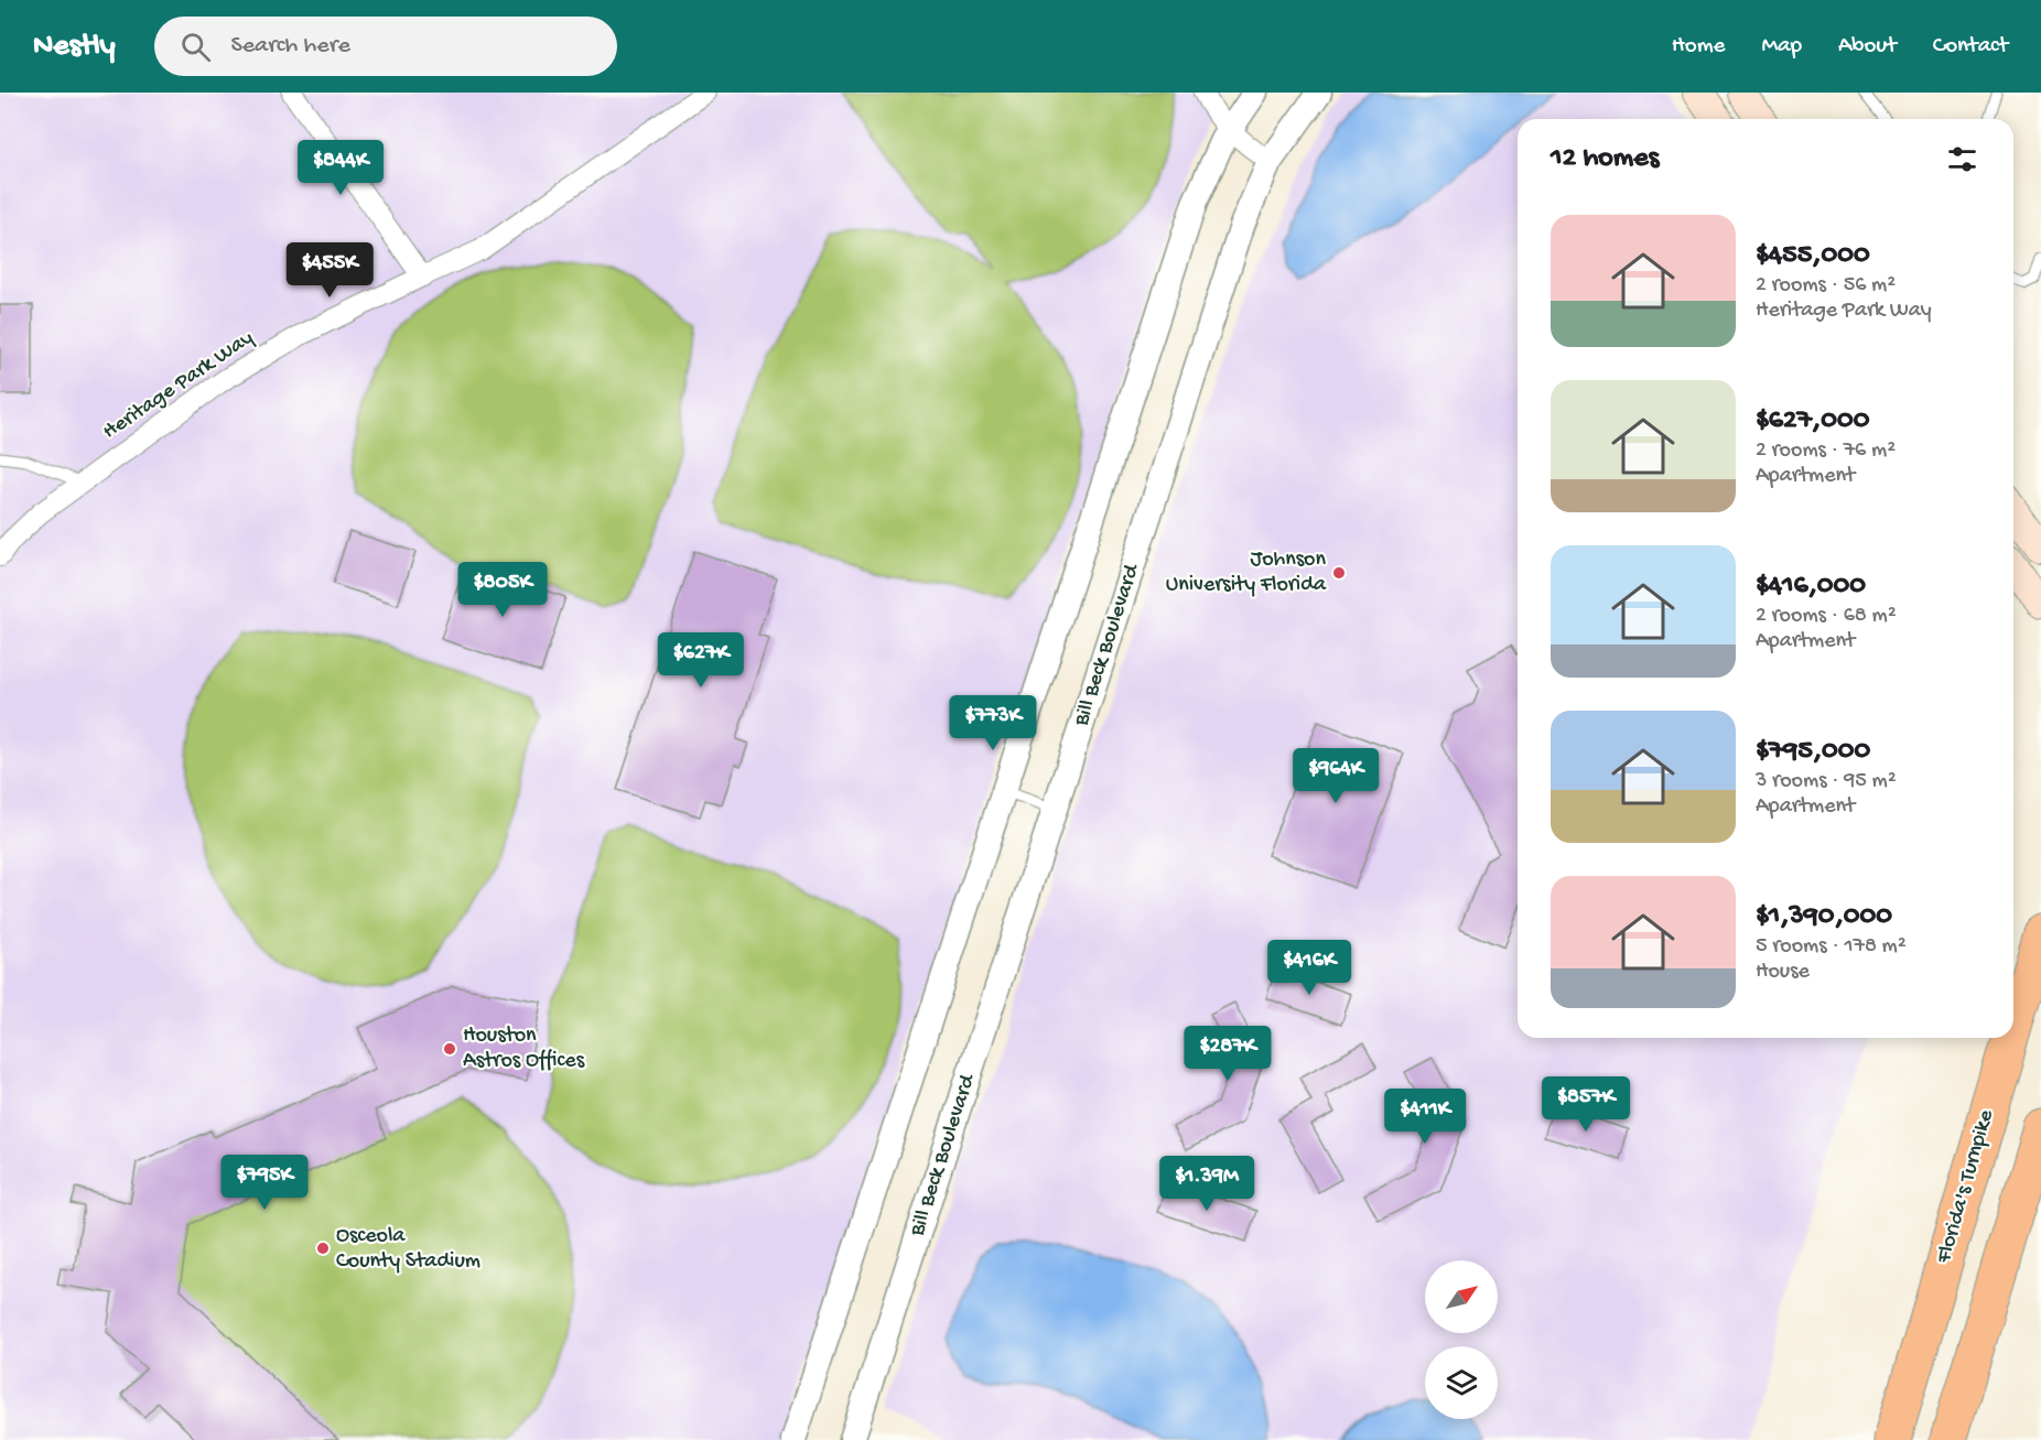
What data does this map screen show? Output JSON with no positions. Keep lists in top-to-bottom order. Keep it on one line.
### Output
{"streets":{"highway":["Florida's Turnpike"],"street":["Heritage Park Way","Bill Beck Boulevard"]},"places":["Johnson University Florida","Houston Astros Offices","Osceola County Stadium"],"north":"top right","page":{"header":"Nestly","search":"Search here","nav":["Home","Map","About","Contact"],"heading":"12 homes","price":["$844K","$455K","$805K","$627K","$773K","$964K","$416K","$287K","$857K","$411K","$795K","$1.39M"],"list":[{"name":"$455,000","note":"2 rooms · 56 m² · Heritage Park Way"},{"name":"$627,000","note":"2 rooms · 76 m² · Apartment"},{"name":"$416,000","note":"2 rooms · 68 m² · Apartment"},{"name":"$795,000","note":"3 rooms · 95 m² · Apartment"},{"name":"$1,390,000","note":"5 rooms · 178 m² · House"}]}}
